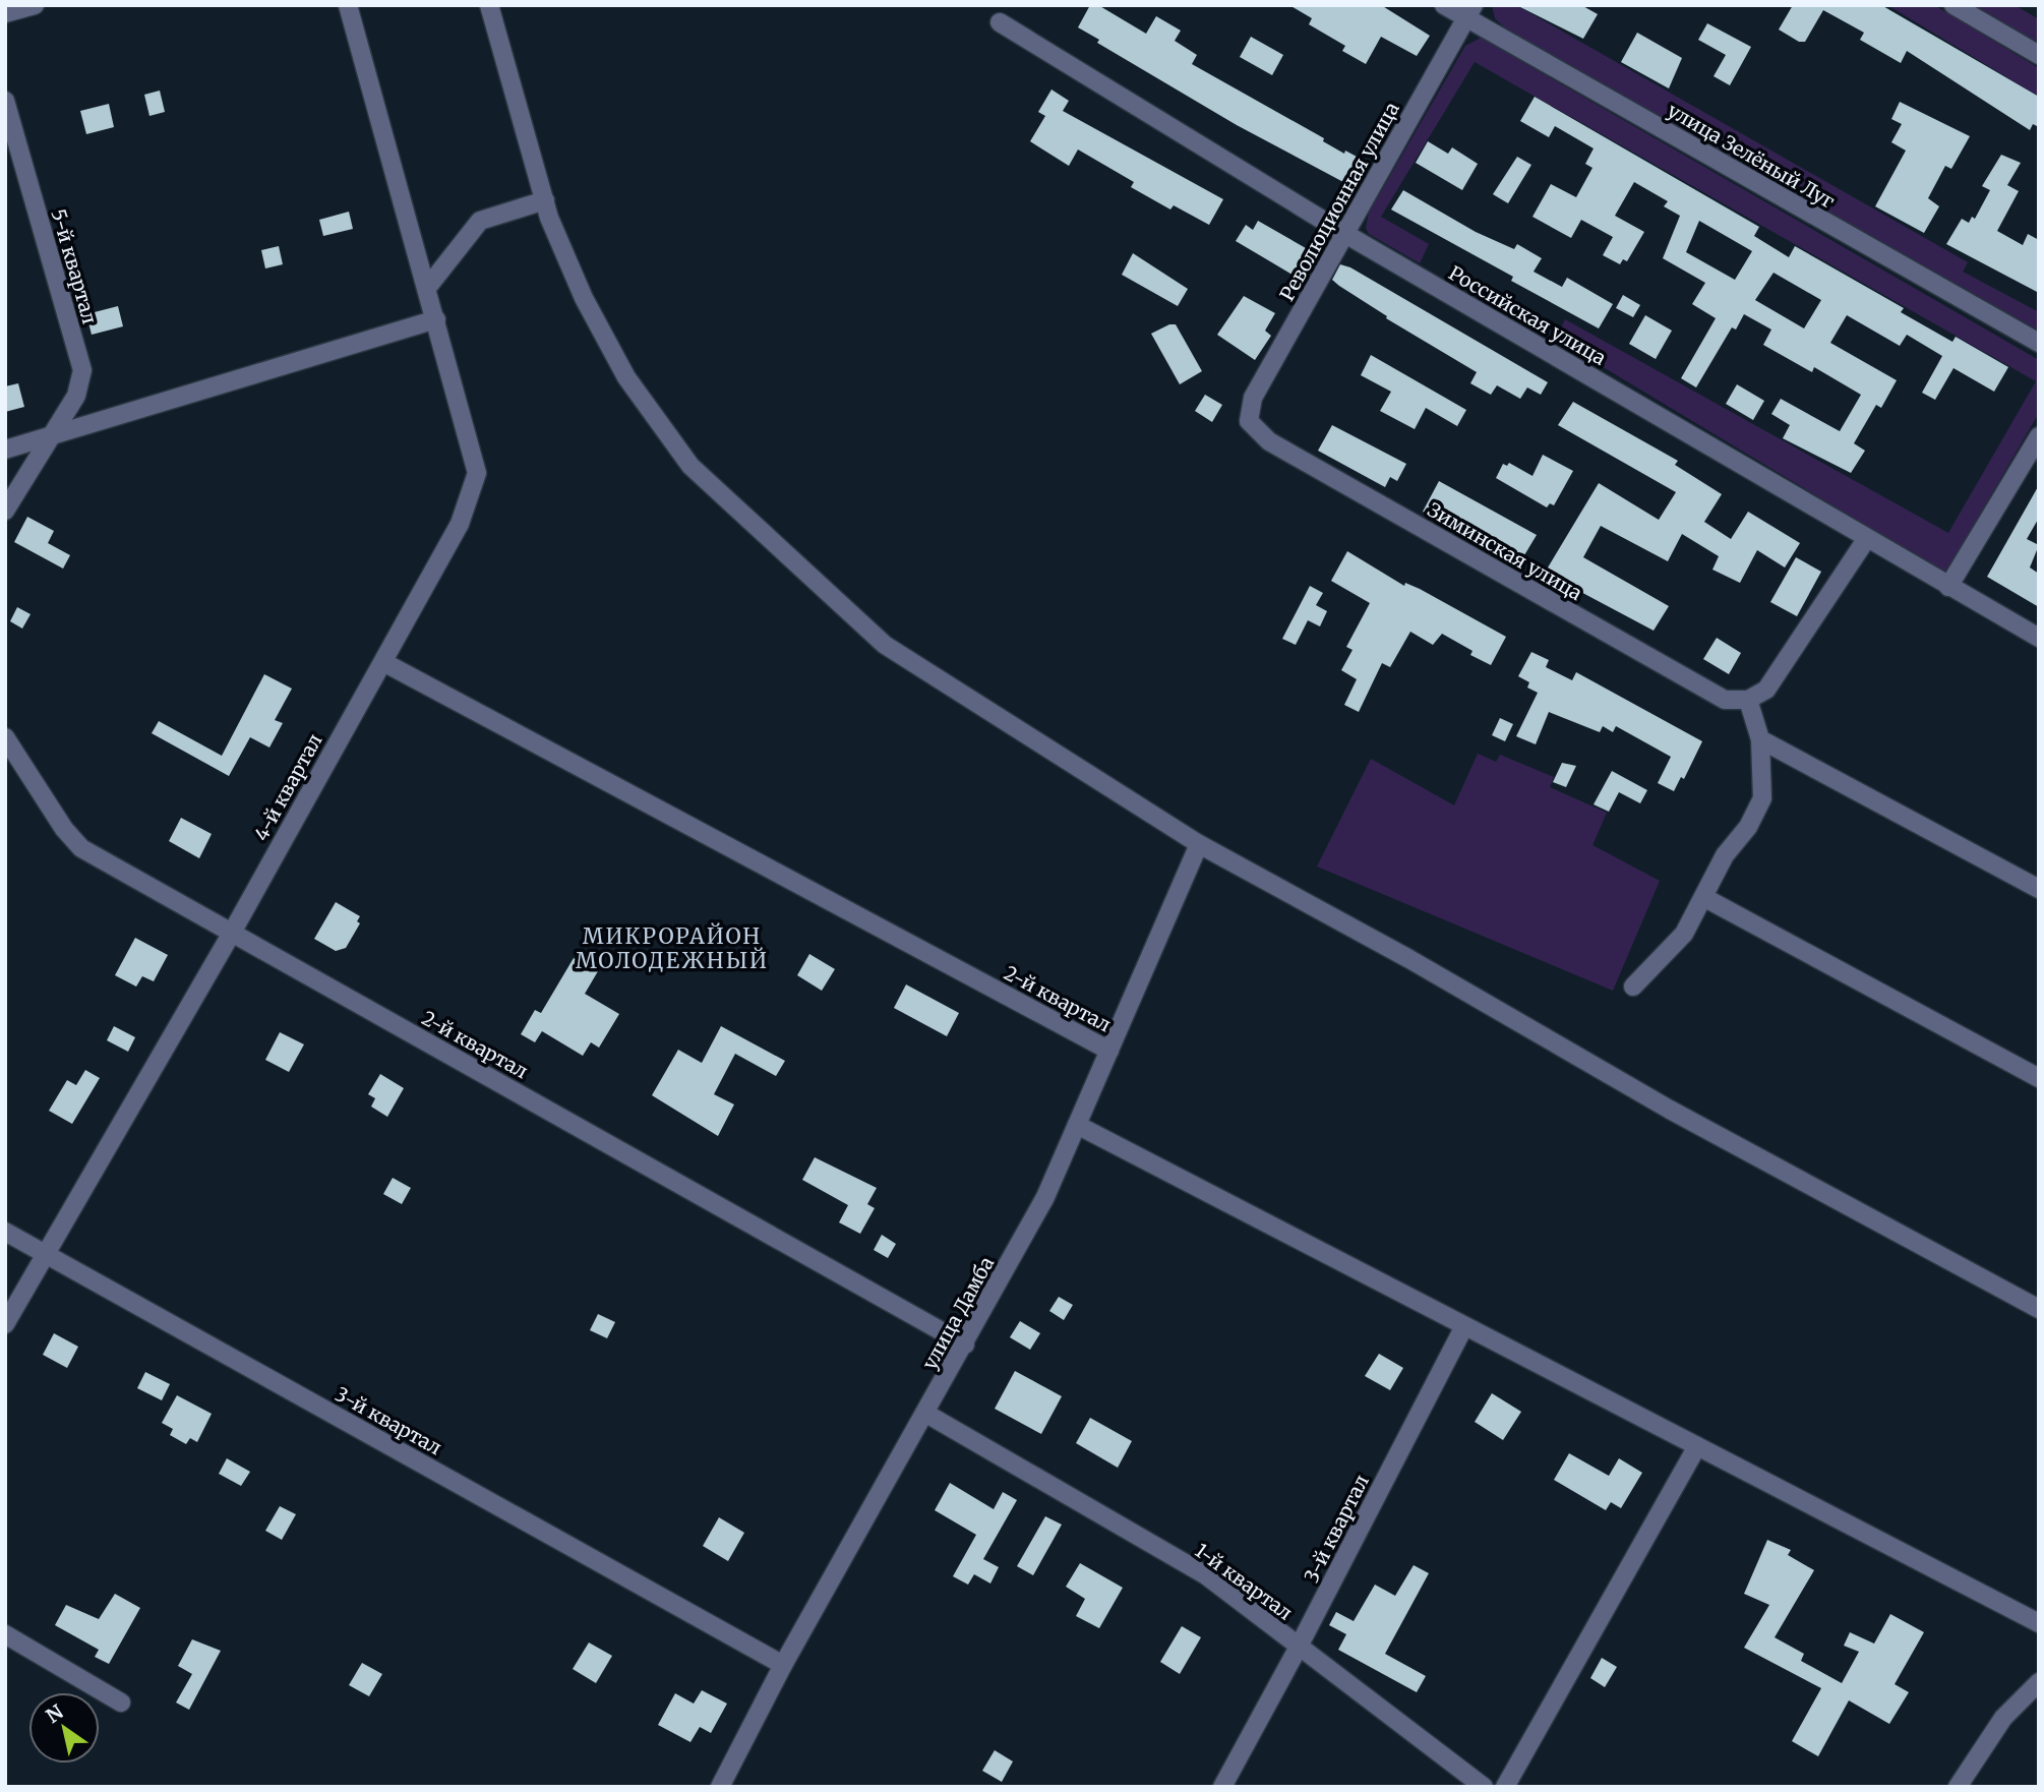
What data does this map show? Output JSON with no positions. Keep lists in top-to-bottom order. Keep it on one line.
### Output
{"streets":{"street":["улица Зелёный Луг","Революционная улица","5-й квартал","Российская улица","Зиминская улица","4-й квартал","2-й квартал","улица Дамба","3-й квартал","1-й квартал"]},"crossings":[["улица Зелёный Луг","Революционная улица"],["Революционная улица","Российская улица"],["Революционная улица","Зиминская улица"],["4-й квартал","2-й квартал"],["4-й квартал","3-й квартал"],["2-й квартал","улица Дамба"],["улица Дамба","3-й квартал"],["улица Дамба","1-й квартал"],["3-й квартал","1-й квартал"]],"districts":["МИКРОРАЙОН МОЛОДЕЖНЫЙ"],"north":"top left"}
